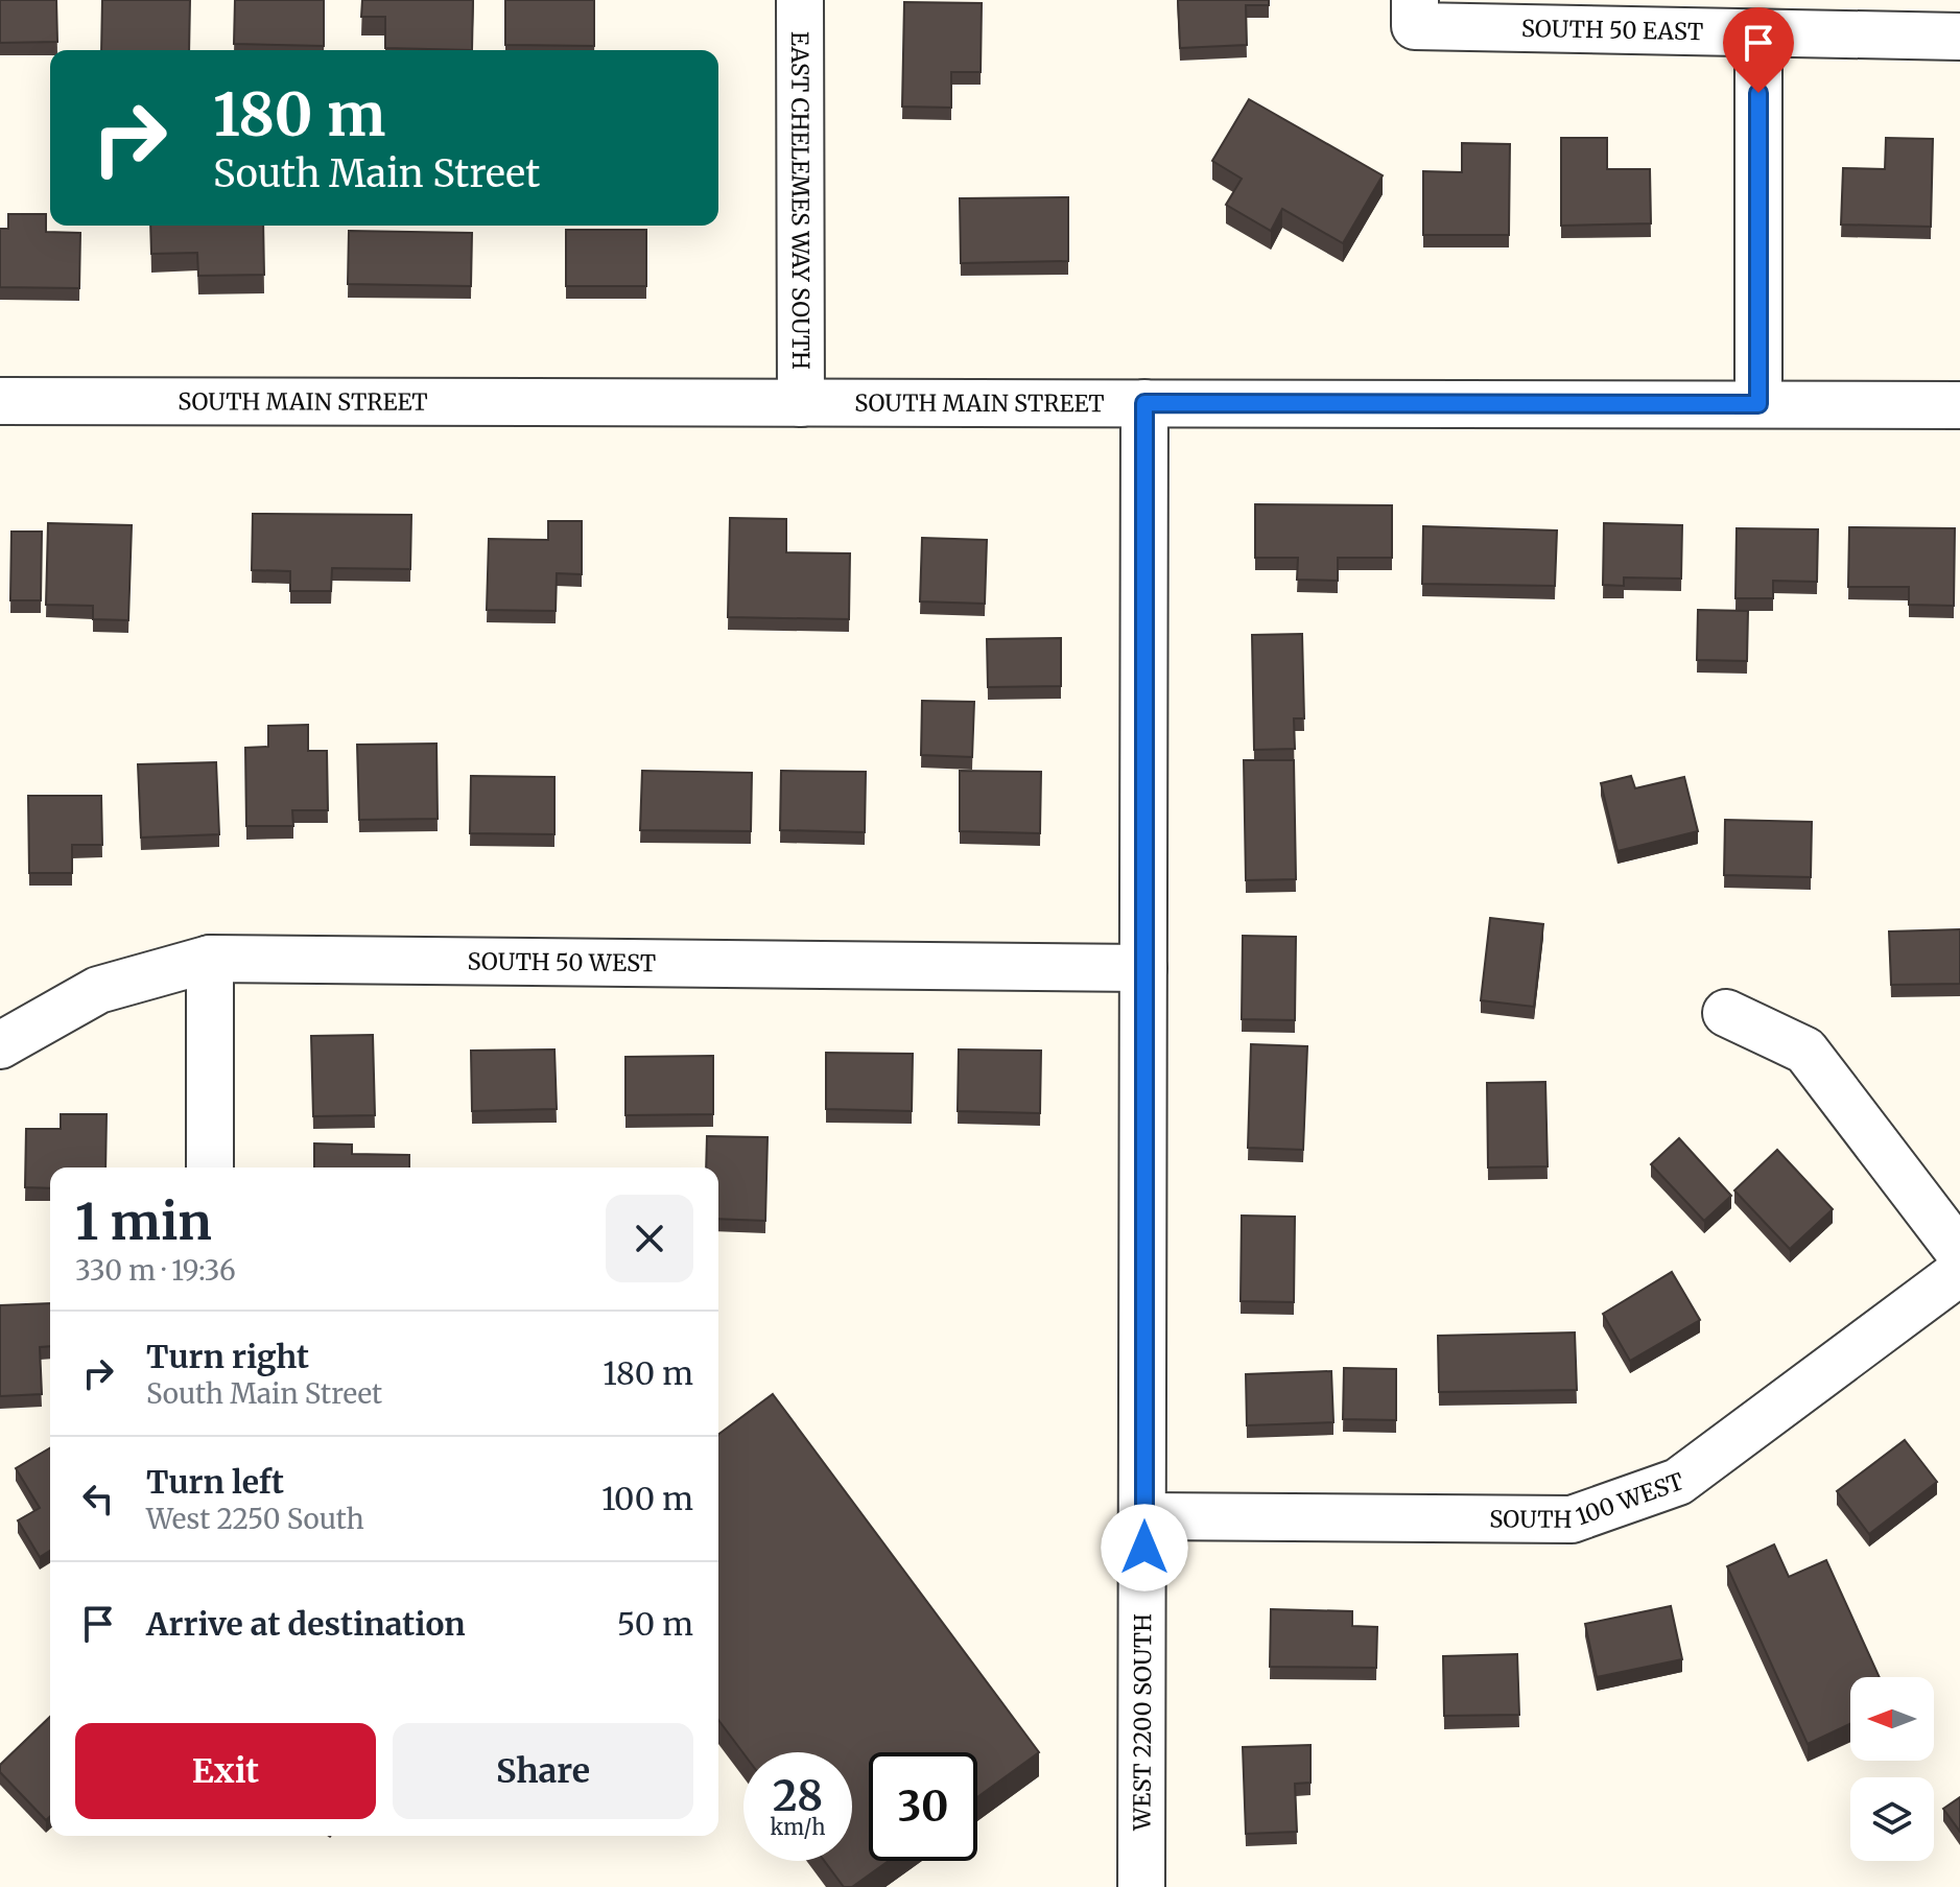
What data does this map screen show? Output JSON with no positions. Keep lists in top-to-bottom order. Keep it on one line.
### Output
{"streets":{"street":["SOUTH 50 EAST","EAST CHELEMES WAY SOUTH","SOUTH MAIN STREET","SOUTH 50 WEST","SOUTH 100 WEST","WEST 2200 SOUTH"]},"crossings":[["EAST CHELEMES WAY SOUTH","SOUTH MAIN STREET"],["SOUTH MAIN STREET","WEST 2200 SOUTH"],["SOUTH 50 WEST","WEST 2200 SOUTH"],["SOUTH 100 WEST","WEST 2200 SOUTH"]],"north":"left","page":{"turn":["180 m","South Main Street"],"heading":["1 min","330 m · 19:36"],"list":[{"name":"Turn right","note":"South Main Street","value":"180 m"},{"name":"Turn left","note":"West 2250 South","value":"100 m"},{"name":"Arrive at destination","value":"50 m"}],"buttons":["Exit","Share"],"speed":"28 km/h","limit":"30"}}
